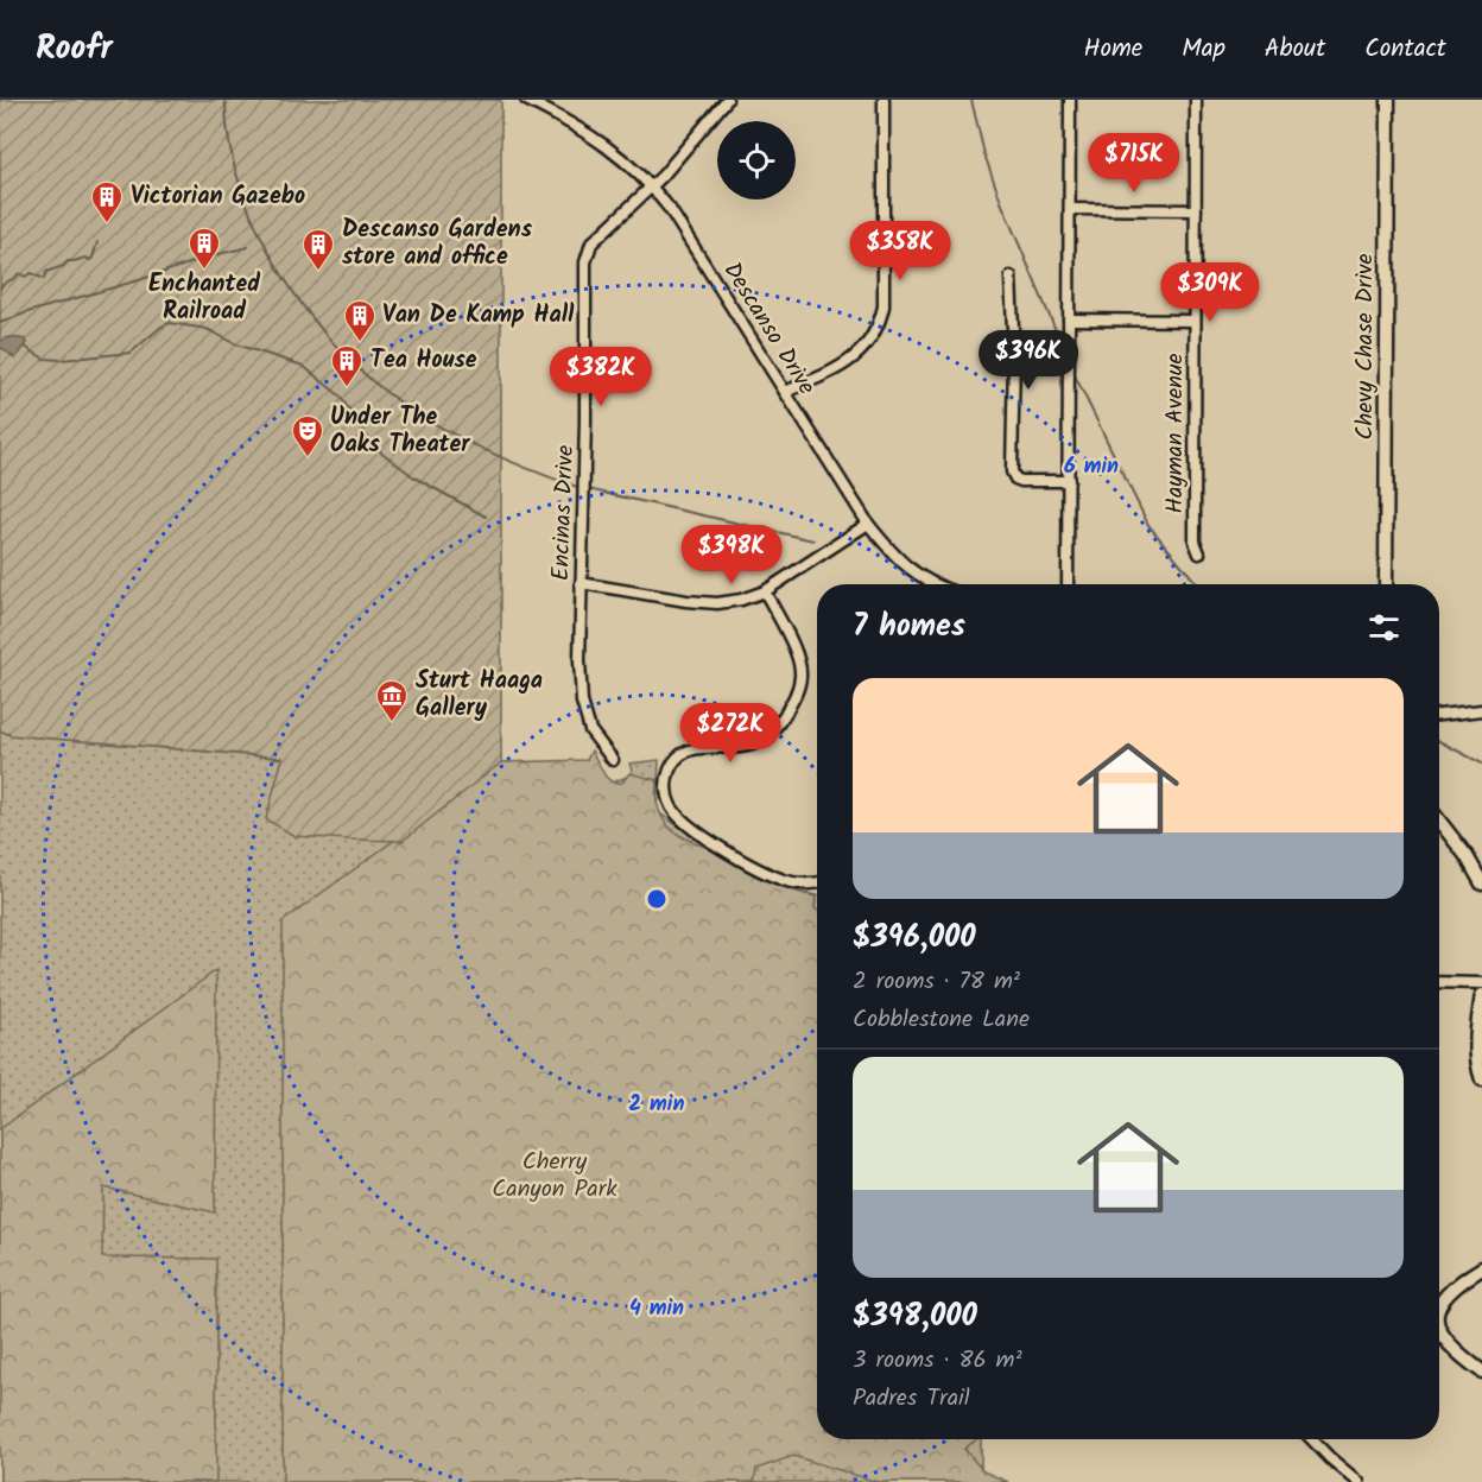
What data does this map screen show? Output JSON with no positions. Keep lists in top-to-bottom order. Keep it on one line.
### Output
{"streets":{"main road":["Chevy Chase Drive"],"street":["Descanso Drive","Hayman Avenue","Encinas Drive"]},"crossings":[["Descanso Drive","Encinas Drive"]],"parks":["Cherry Canyon Park"],"places":{"building":["Victorian Gazebo","Enchanted Railroad","Descanso Gardens store and office","Van De Kamp Hall","Tea House"],"theatre":["Under The Oaks Theater"],"museum":["Sturt Haaga Gallery"]},"page":{"header":"Roofr","nav":["Home","Map","About","Contact"],"price":["$715K","$358K","$309K","$396K","$382K","$398K","$272K"],"heading":"7 homes","list":[{"name":"$396,000","note":"2 rooms · 78 m² · Cobblestone Lane"},{"name":"$398,000","note":"3 rooms · 86 m² · Padres Trail"}]},"rings":["6 min","2 min","4 min"]}
